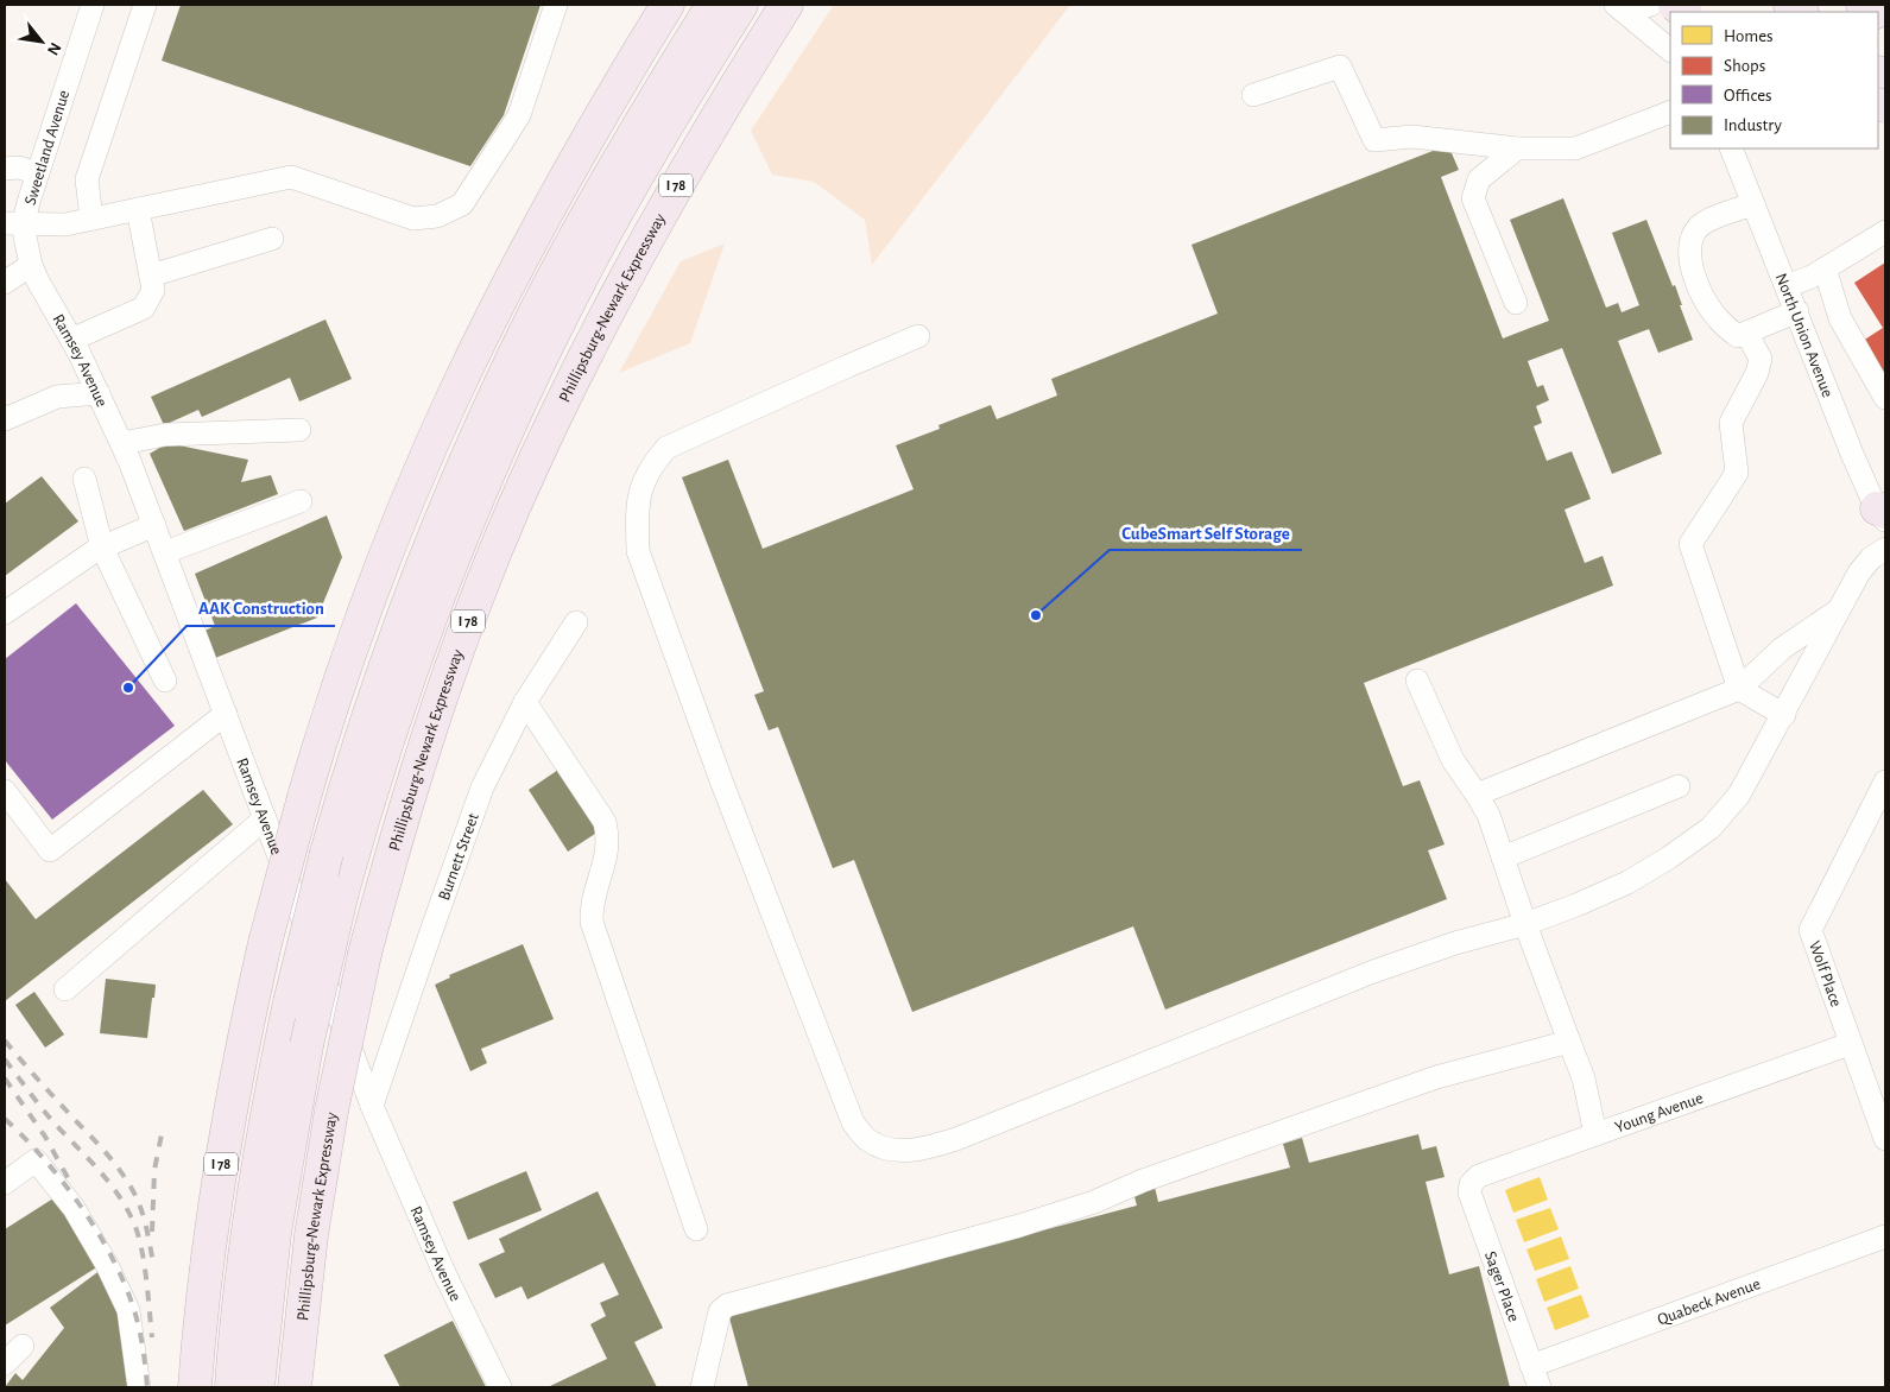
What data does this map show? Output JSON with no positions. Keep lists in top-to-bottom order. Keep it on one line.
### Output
{"streets":{"highway":["I 78","Phillipsburg-Newark Expressway"],"street":["Sweetland Avenue","North Union Avenue","Ramsey Avenue","Burnett Street","Wolf Place","Young Avenue","Sager Place","Quabeck Avenue"]},"crossings":[["Sweetland Avenue","Ramsey Avenue"],["Ramsey Avenue","Burnett Street"],["Wolf Place","Young Avenue"],["Young Avenue","Sager Place"],["Sager Place","Quabeck Avenue"]],"places":["CubeSmart Self Storage","AAK Construction"],"legend":["Homes","Shops","Offices","Industry"],"north":"bottom right"}
